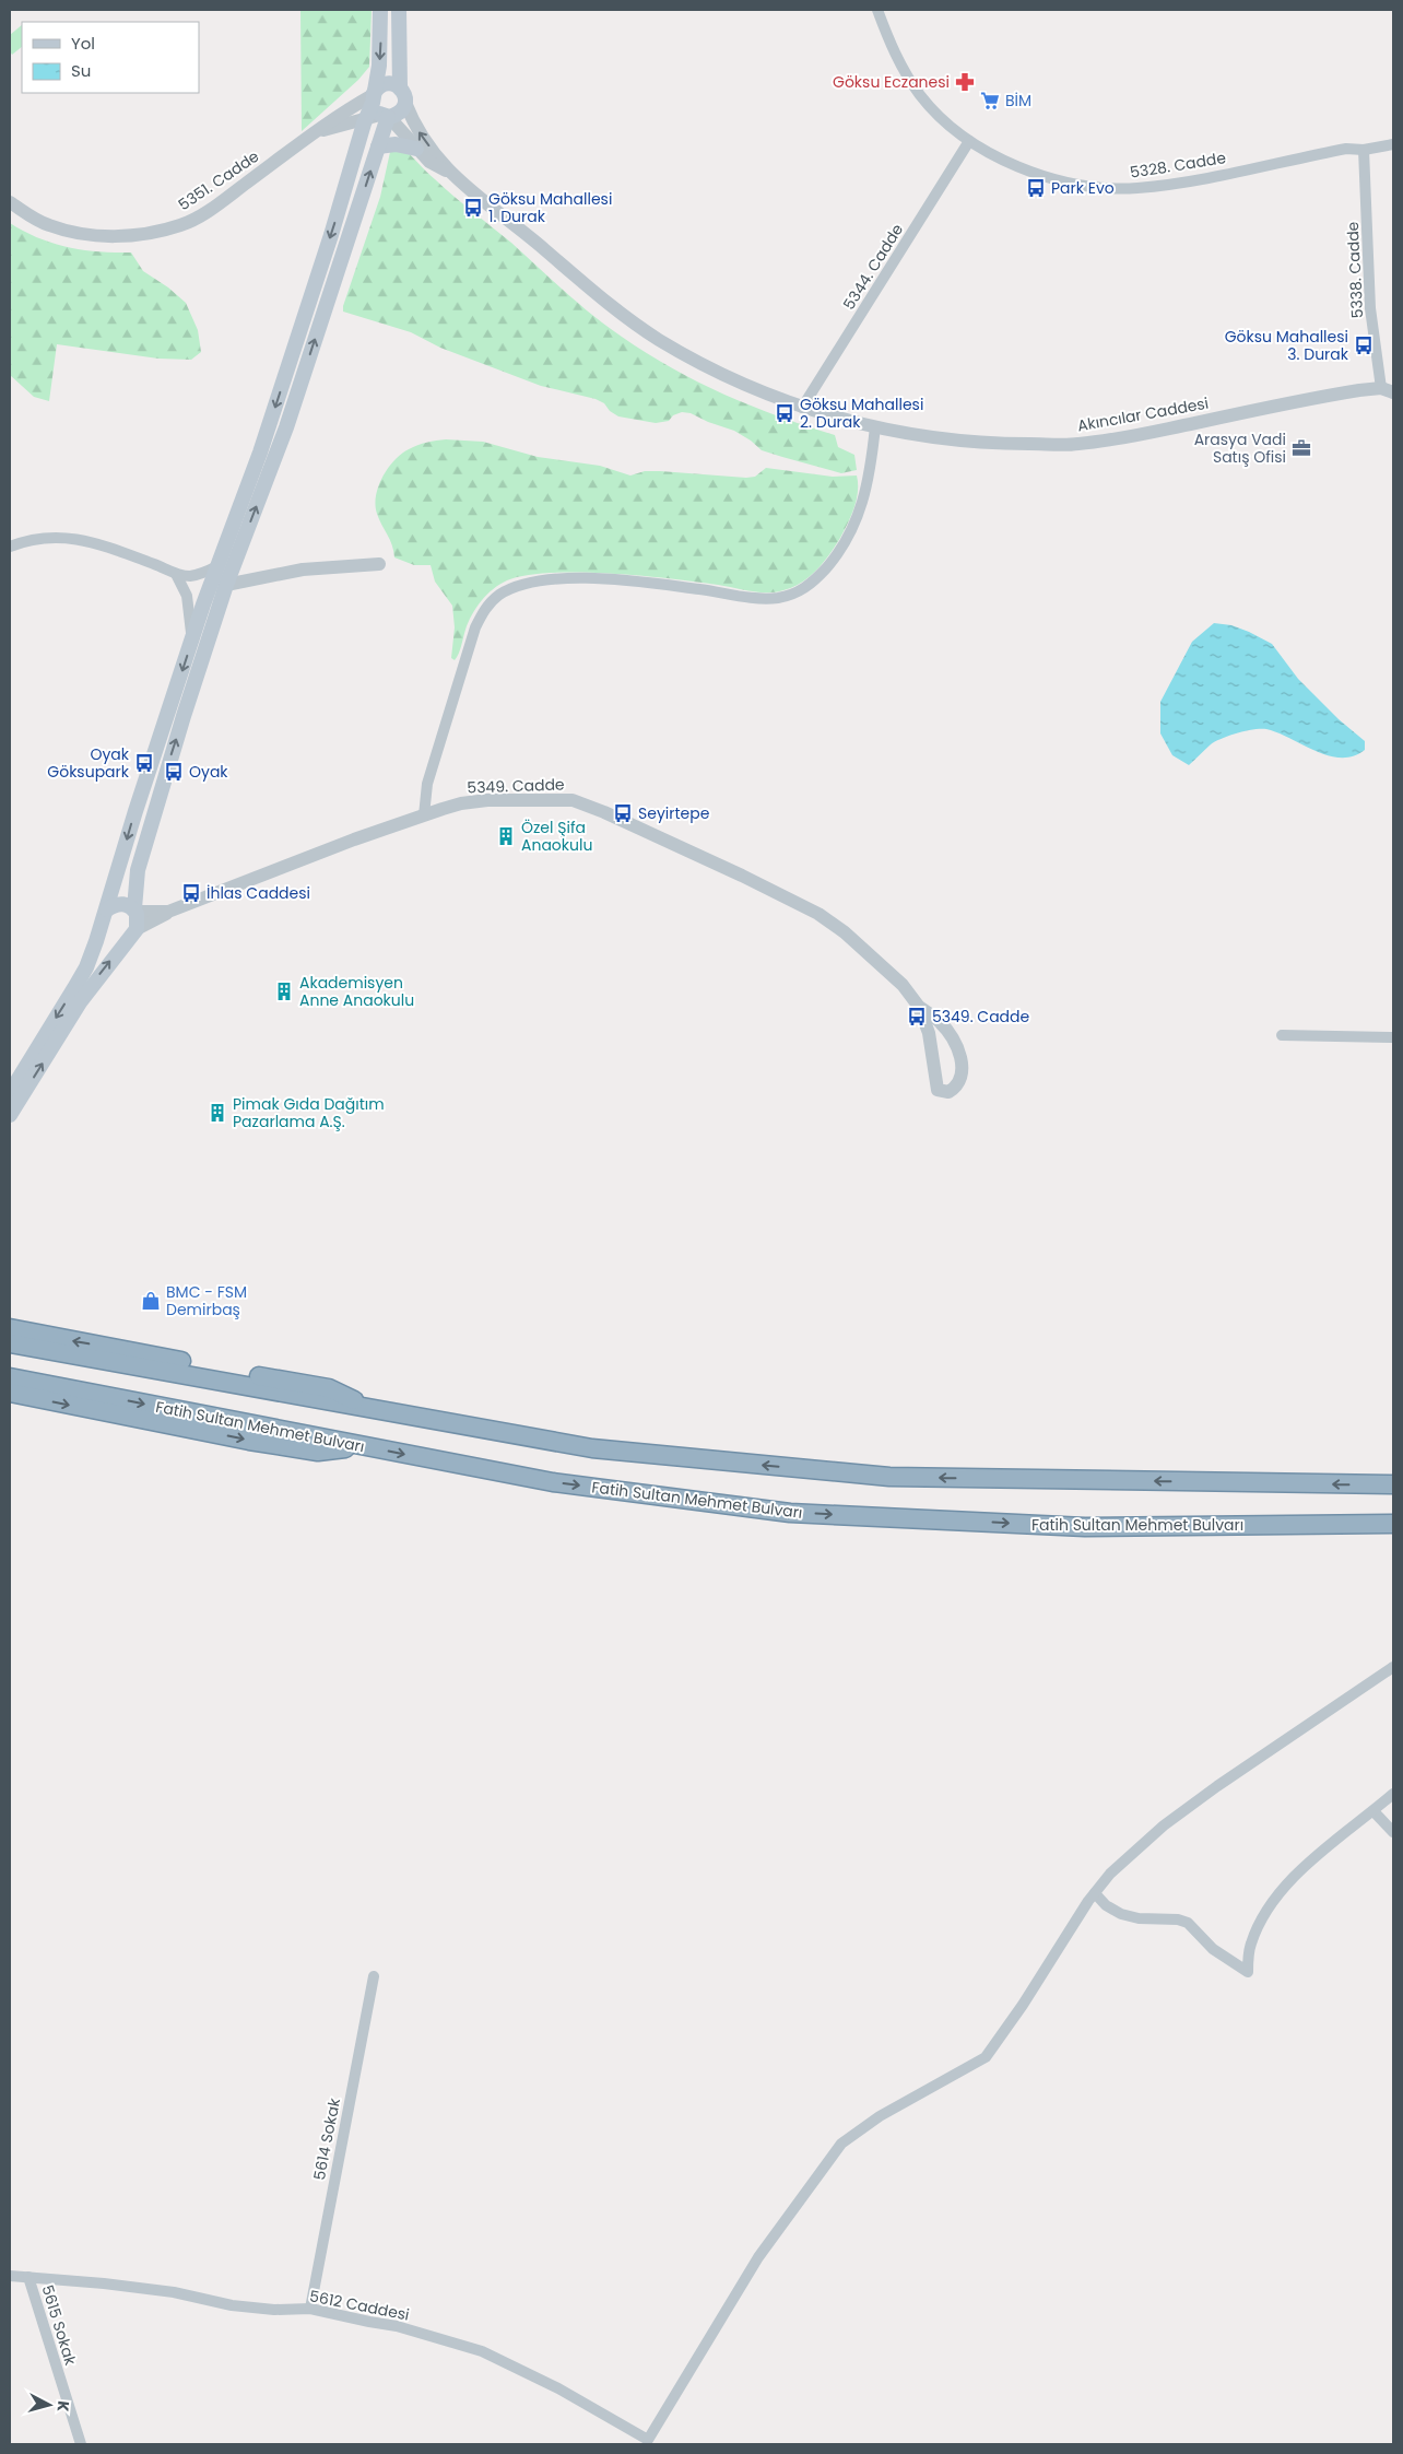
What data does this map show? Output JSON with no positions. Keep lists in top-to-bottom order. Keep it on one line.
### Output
{"streets":{"highway":["Fatih Sultan Mehmet Bulvarı"],"street":["5328. Cadde","5351. Cadde","5344. Cadde","5338. Cadde","Akıncılar Caddesi","5349. Cadde","5614 Sokak","5612 Caddesi","5615 Sokak"]},"crossings":[["5328. Cadde","5344. Cadde"],["5328. Cadde","5338. Cadde"],["5351. Cadde","Akıncılar Caddesi"],["5344. Cadde","Akıncılar Caddesi"],["5338. Cadde","Akıncılar Caddesi"],["5614 Sokak","5612 Caddesi"],["5612 Caddesi","5615 Sokak"]],"places":{"pharmacy":["Göksu Eczanesi"],"supermarket":["BİM"],"bus stop":["Park Evo","Göksu Mahallesi 1. Durak","Göksu Mahallesi 3. Durak","Göksu Mahallesi 2. Durak","Oyak Göksupark","Oyak","Seyirtepe","İhlas Caddesi","5349. Cadde"],"office":["Arasya Vadi Satış Ofisi"],"building":["Özel Şifa Anaokulu","Akademisyen Anne Anaokulu","Pimak Gıda Dağıtım Pazarlama A.Ş."],"shop":["BMC - FSM Demirbaş"]},"legend":["Yol","Su"],"north":"right"}
